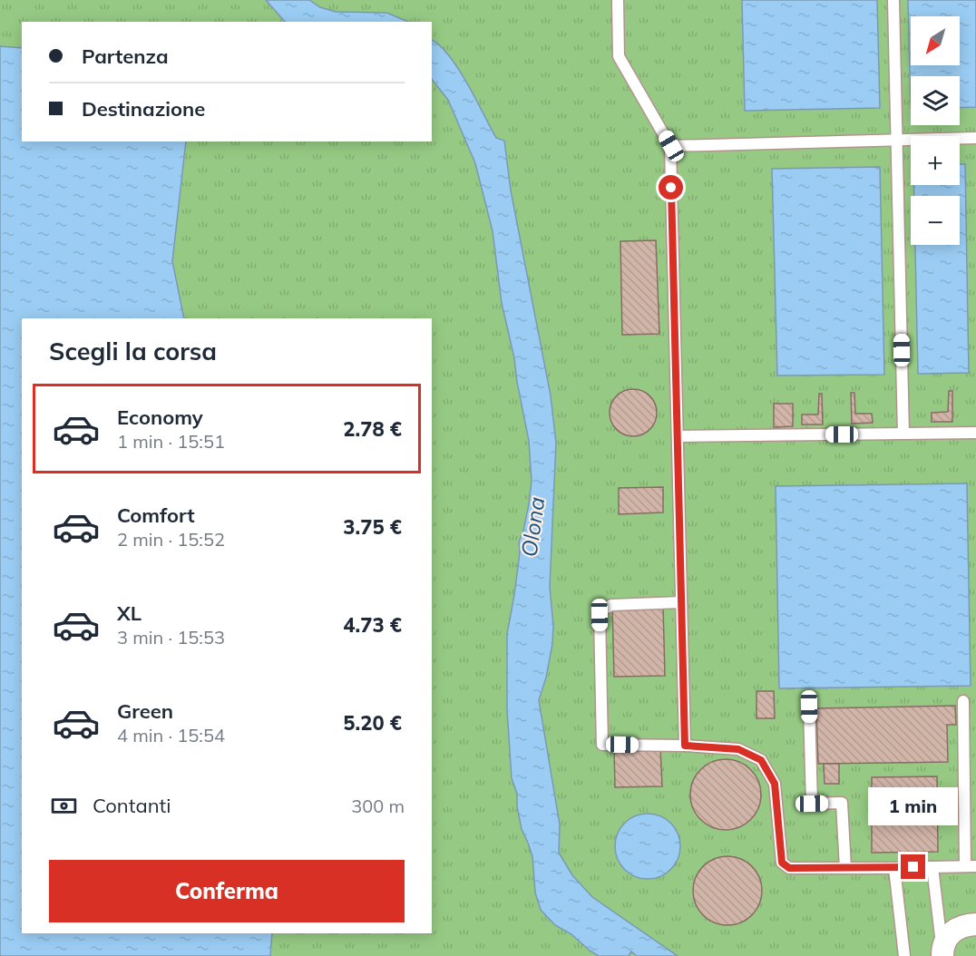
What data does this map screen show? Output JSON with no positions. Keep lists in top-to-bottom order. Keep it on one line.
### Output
{"water":["Olona"],"north":"bottom left","page":{"map_buttons":["+","−"],"banner":["Partenza","Destinazione"],"heading":"Scegli la corsa","list":[{"name":"Economy","note":"1 min · 15:51","value":"2.78 €"},{"name":"Comfort","note":"2 min · 15:52","value":"3.75 €"},{"name":"XL","note":"3 min · 15:53","value":"4.73 €"},{"name":"Green","note":"4 min · 15:54","value":"5.20 €"}],"pay":["Contanti","300 m"],"bubble":"1 min","buttons":"Conferma"}}
